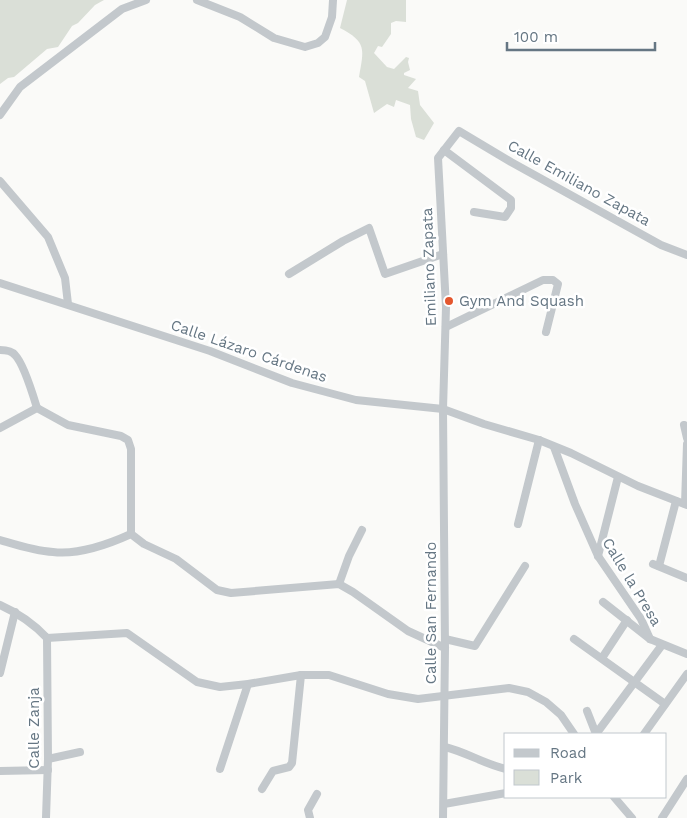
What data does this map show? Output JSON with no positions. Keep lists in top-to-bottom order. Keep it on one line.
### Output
{"streets":{"street":["Calle Emiliano Zapata","Emiliano Zapata","Calle Lázaro Cárdenas","Calle la Presa","Calle San Fernando","Calle Zanja"]},"crossings":[["Calle Emiliano Zapata","Emiliano Zapata"],["Emiliano Zapata","Calle Lázaro Cárdenas"],["Emiliano Zapata","Calle San Fernando"],["Calle Lázaro Cárdenas","Calle la Presa"],["Calle Lázaro Cárdenas","Calle San Fernando"]],"places":["Gym And Squash"],"legend":["Road","Park"],"scale_bar":"100 m"}
